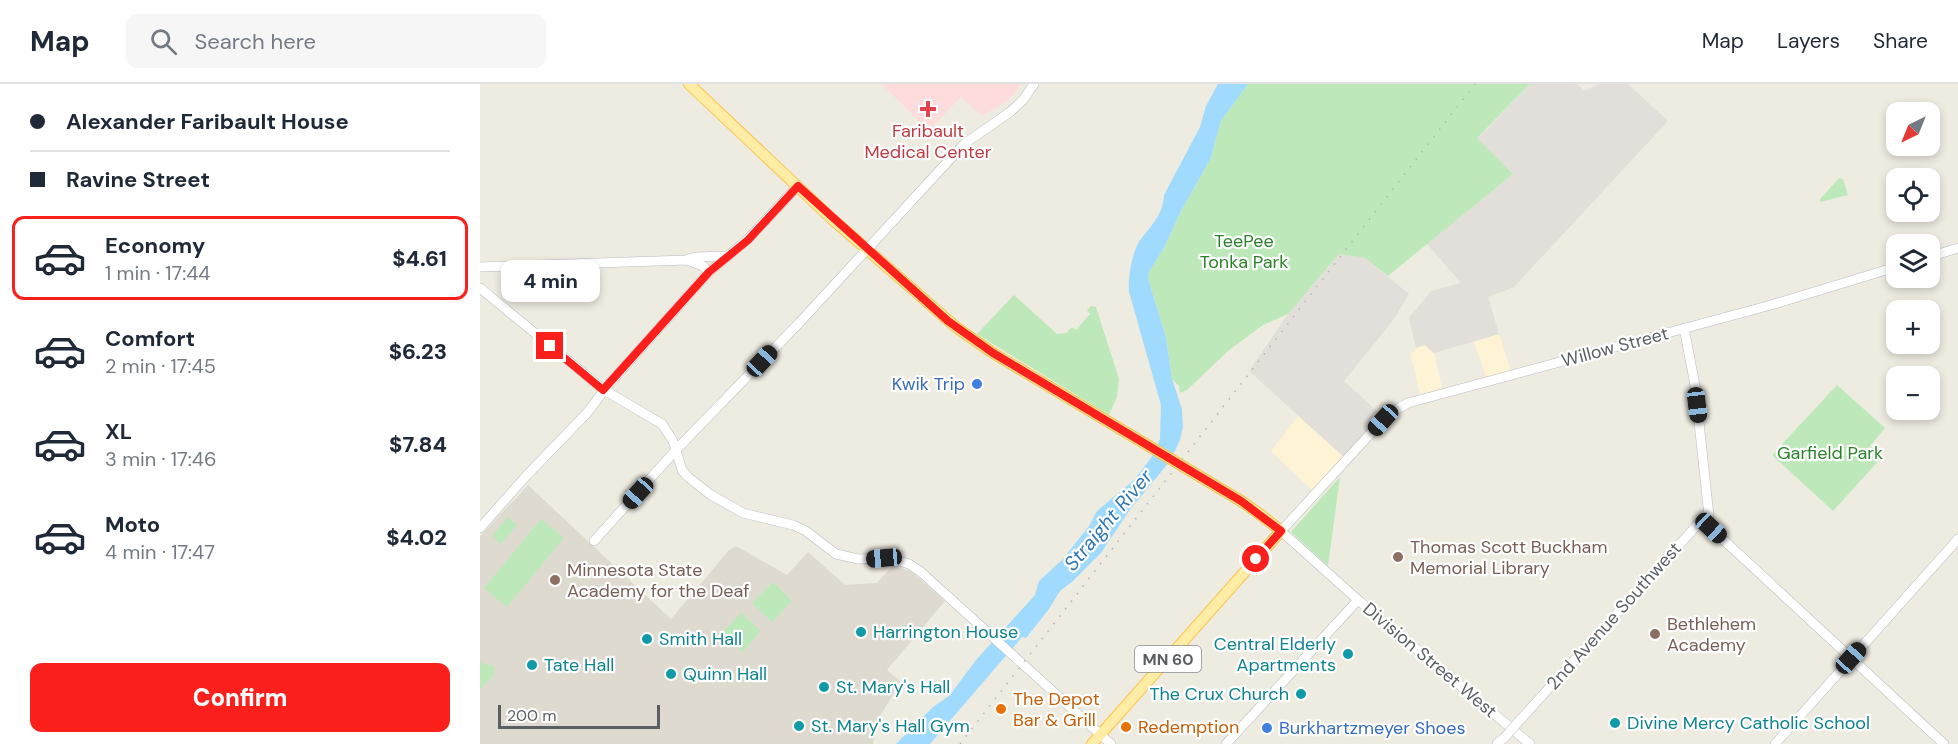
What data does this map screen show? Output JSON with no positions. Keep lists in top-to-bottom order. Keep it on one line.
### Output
{"streets":{"main road":["MN 60"],"street":["Willow Street","2nd Avenue Southwest","Division Street West"]},"crossings":[["Willow Street","MN 60"],["Willow Street","Division Street West"],["MN 60","Division Street West"]],"water":["Straight River"],"parks":["TeePee Tonka Park","Garfield Park"],"places":{"health":["Faribault Medical Center"],"other":["Kwik Trip","Thomas Scott Buckham Memorial Library","Minnesota State Academy for the Deaf","Harrington House","Bethlehem Academy","Smith Hall","Central Elderly Apartments","Tate Hall","Quinn Hall","St. Mary's Hall","The Crux Church","The Depot Bar & Grill","Divine Mercy Catholic School","St. Mary's Hall Gym","Redemption","Burkhartzmeyer Shoes"]},"scale_bar":"200 m","north":"bottom left","page":{"header":"Map","search":"Search here","nav":["Map","Layers","Share"],"banner":["Alexander Faribault House","Ravine Street"],"map_buttons":["+","−"],"list":[{"name":"Economy","note":"1 min · 17:44","value":"$4.61"},{"name":"Comfort","note":"2 min · 17:45","value":"$6.23"},{"name":"XL","note":"3 min · 17:46","value":"$7.84"},{"name":"Moto","note":"4 min · 17:47","value":"$4.02"}],"bubble":"4 min","buttons":"Confirm","scale":"200 m"}}
